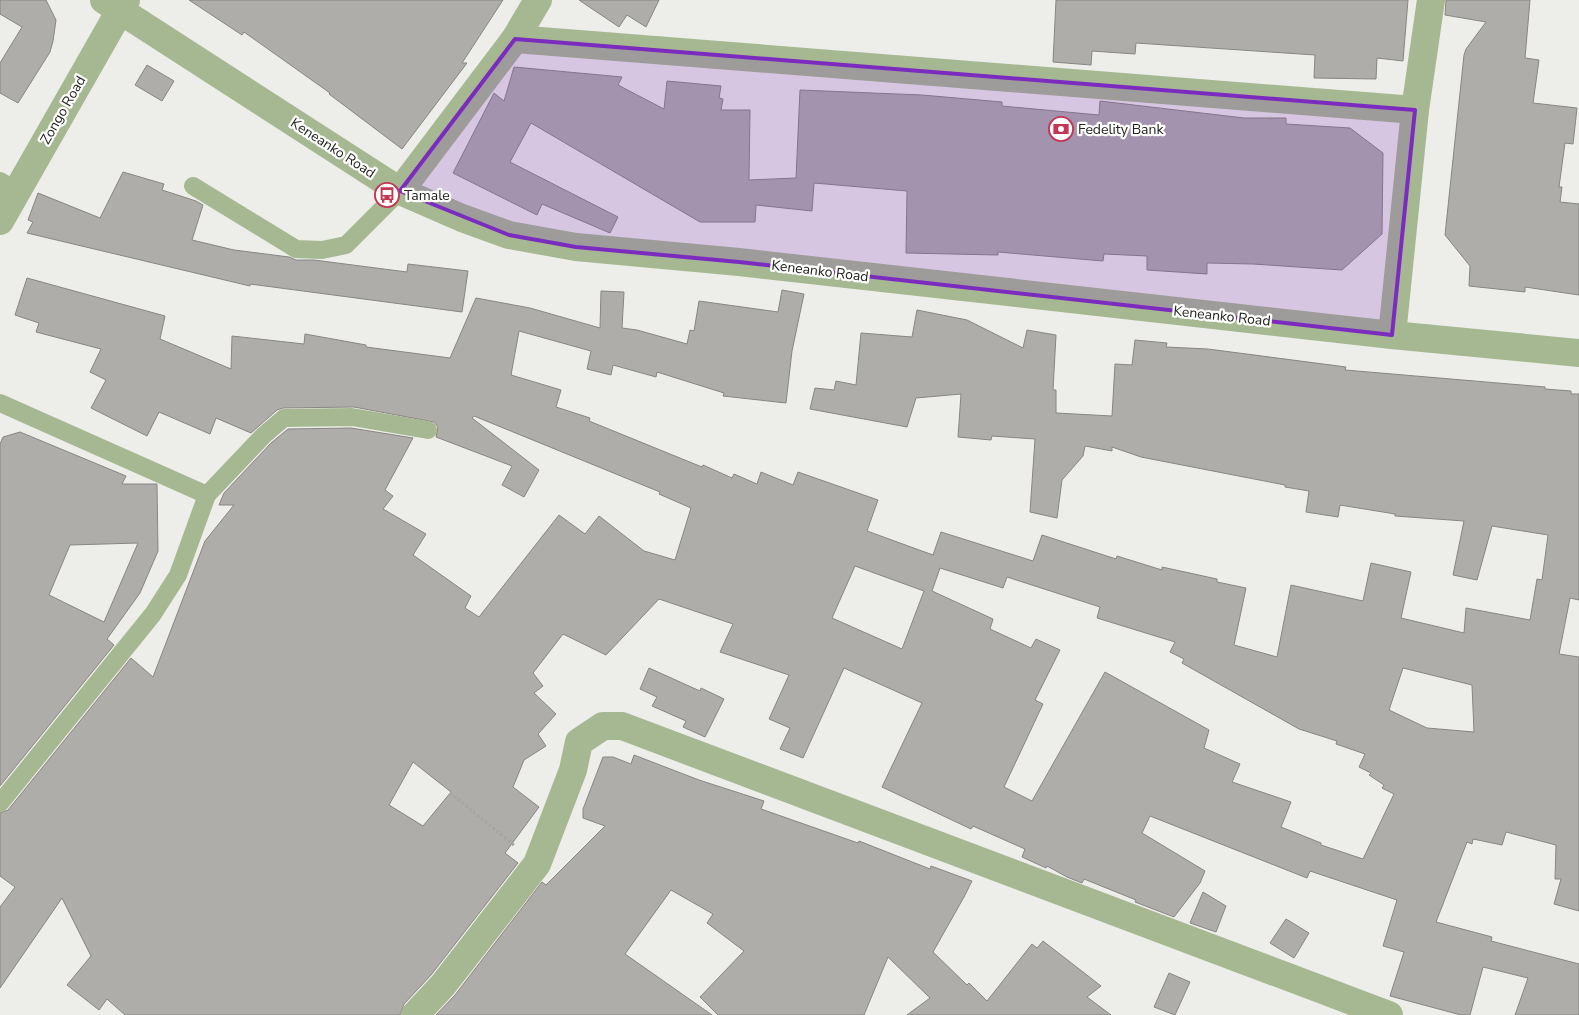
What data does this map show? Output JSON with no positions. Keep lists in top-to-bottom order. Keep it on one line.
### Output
{"streets":{"street":["Zongo Road","Keneanko Road"]},"crossings":[["Zongo Road","Keneanko Road"]],"places":{"bank":["Fedelity Bank"],"bus stop":["Tamale"]}}
